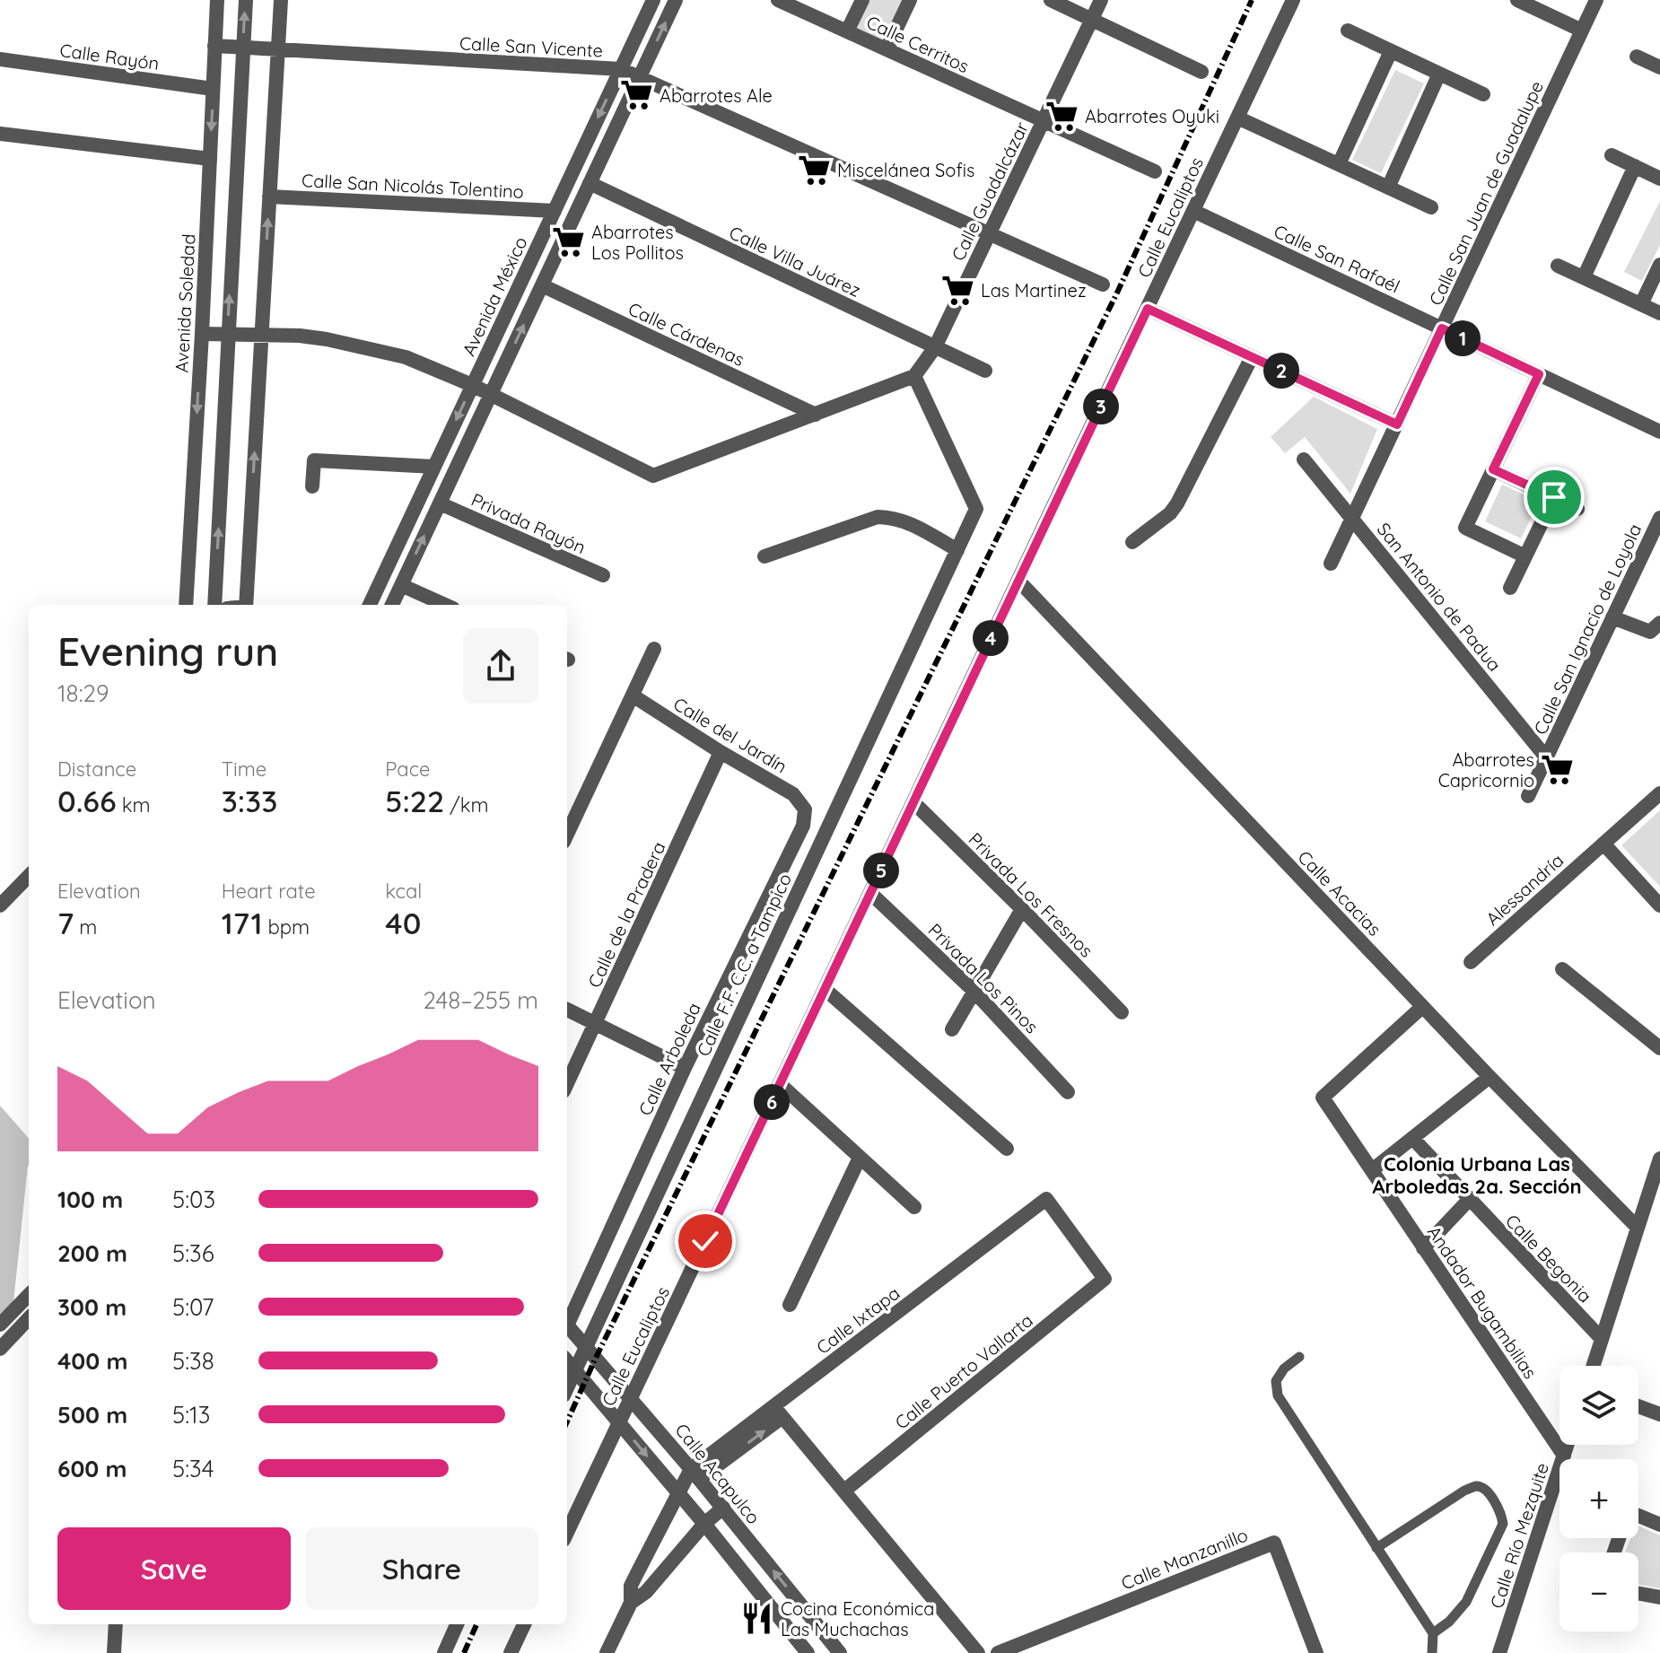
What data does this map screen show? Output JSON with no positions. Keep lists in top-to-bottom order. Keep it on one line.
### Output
{"streets":{"street":["Calle Cerritos","Calle San Vicente","Calle Rayón","Calle San Nicolás Tolentino","Calle Guadalcázar","Calle San Juan de Guadalupe","Calle Eucaliptos","Calle San Rafaél","Calle Villa Juárez","Avenida México","Avenida Soledad","Calle Cárdenas","Privada Rayón","San Antonio de Padua","Calle San Ignacio de Loyola","Calle del Jardín","Alessandría","Calle Acacias","Privada Los Fresnos","Calle de la Pradera","Calle F.F. C.C. a Tampico","Privada Los Pinos","Calle Arboleda","Calle Begonia","Andador Bugambilias","Calle Ixtapa","Calle Puerto Vallarta","Calle Acapulco","Calle Río Mezquite","Calle Manzanillo"]},"crossings":[["Calle Cerritos","Calle Guadalcázar"],["Calle San Vicente","Calle Guadalcázar"],["Calle San Vicente","Avenida México"],["Calle San Vicente","Avenida Soledad"],["Calle Rayón","Avenida Soledad"],["Calle San Nicolás Tolentino","Avenida México"],["Calle Guadalcázar","Calle Villa Juárez"],["Calle Guadalcázar","Calle F.F. C.C. a Tampico"],["Calle San Juan de Guadalupe","Calle San Rafaél"],["Calle San Juan de Guadalupe","San Antonio de Padua"],["Calle Eucaliptos","Calle San Rafaél"],["Calle Eucaliptos","Calle Acacias"],["Calle Eucaliptos","Privada Los Fresnos"],["Calle Eucaliptos","Privada Los Pinos"],["Calle Eucaliptos","Calle Acapulco"],["San Antonio de Padua","Calle San Ignacio de Loyola"],["Calle del Jardín","Calle de la Pradera"],["Calle del Jardín","Calle Arboleda"],["Calle Acacias","Andador Bugambilias"],["Calle F.F. C.C. a Tampico","Calle Acapulco"],["Andador Bugambilias","Calle Río Mezquite"],["Calle Ixtapa","Calle Puerto Vallarta"],["Calle Ixtapa","Calle Acapulco"]],"districts":["Colonia Urbana Las Arboledas 2a. Sección"],"places":{"supermarket":["Abarrotes Ale","Abarrotes Oyuki","Miscelánea Sofis","Abarrotes Los Pollitos","Las Martinez","Abarrotes Capricornio"],"restaurant":["Cocina Económica Las Muchachas"]},"page":{"pins":["1","2","3","4","5","6"],"heading":["Evening run","18:29"],"stats":[["Distance","0.66 km"],["Time","3:33"],["Pace","5:22 /km"],["Elevation","7 m"],["Heart rate","171 bpm"],["kcal","40"]],"chart":["Elevation","248–255 m"],"list":[{"name":"100 m","note":"5:03"},{"name":"200 m","note":"5:36"},{"name":"300 m","note":"5:07"},{"name":"400 m","note":"5:38"},{"name":"500 m","note":"5:13"},{"name":"600 m","note":"5:34"}],"map_buttons":["+","−"],"buttons":["Save","Share"]}}
